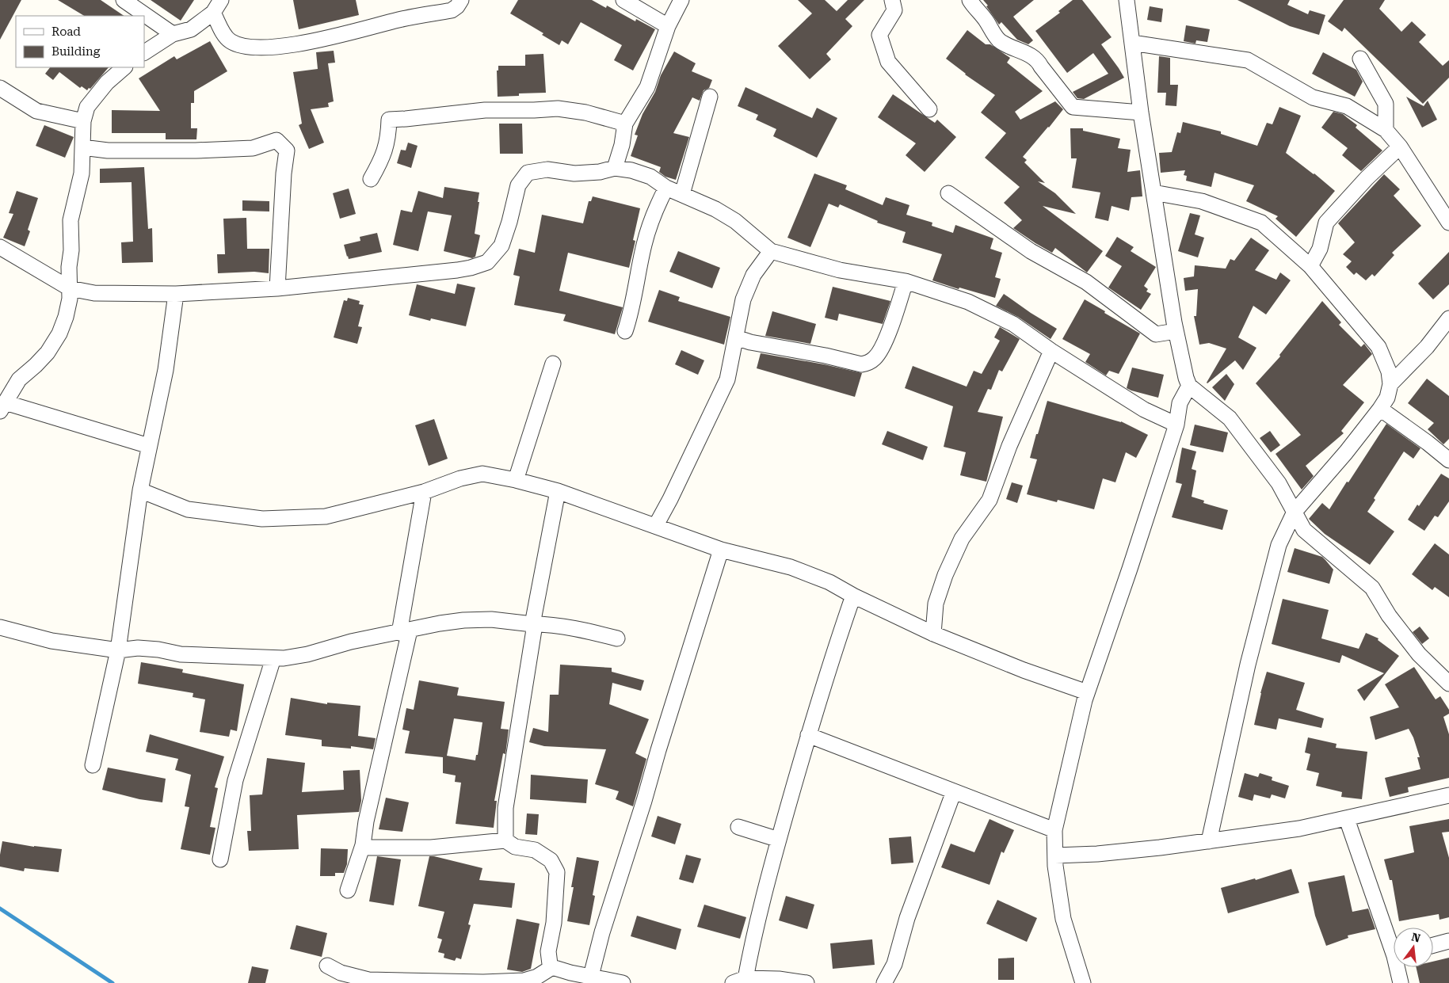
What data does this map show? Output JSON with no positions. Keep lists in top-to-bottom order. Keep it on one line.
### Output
{"legend":["Road","Building"],"north":"top"}
